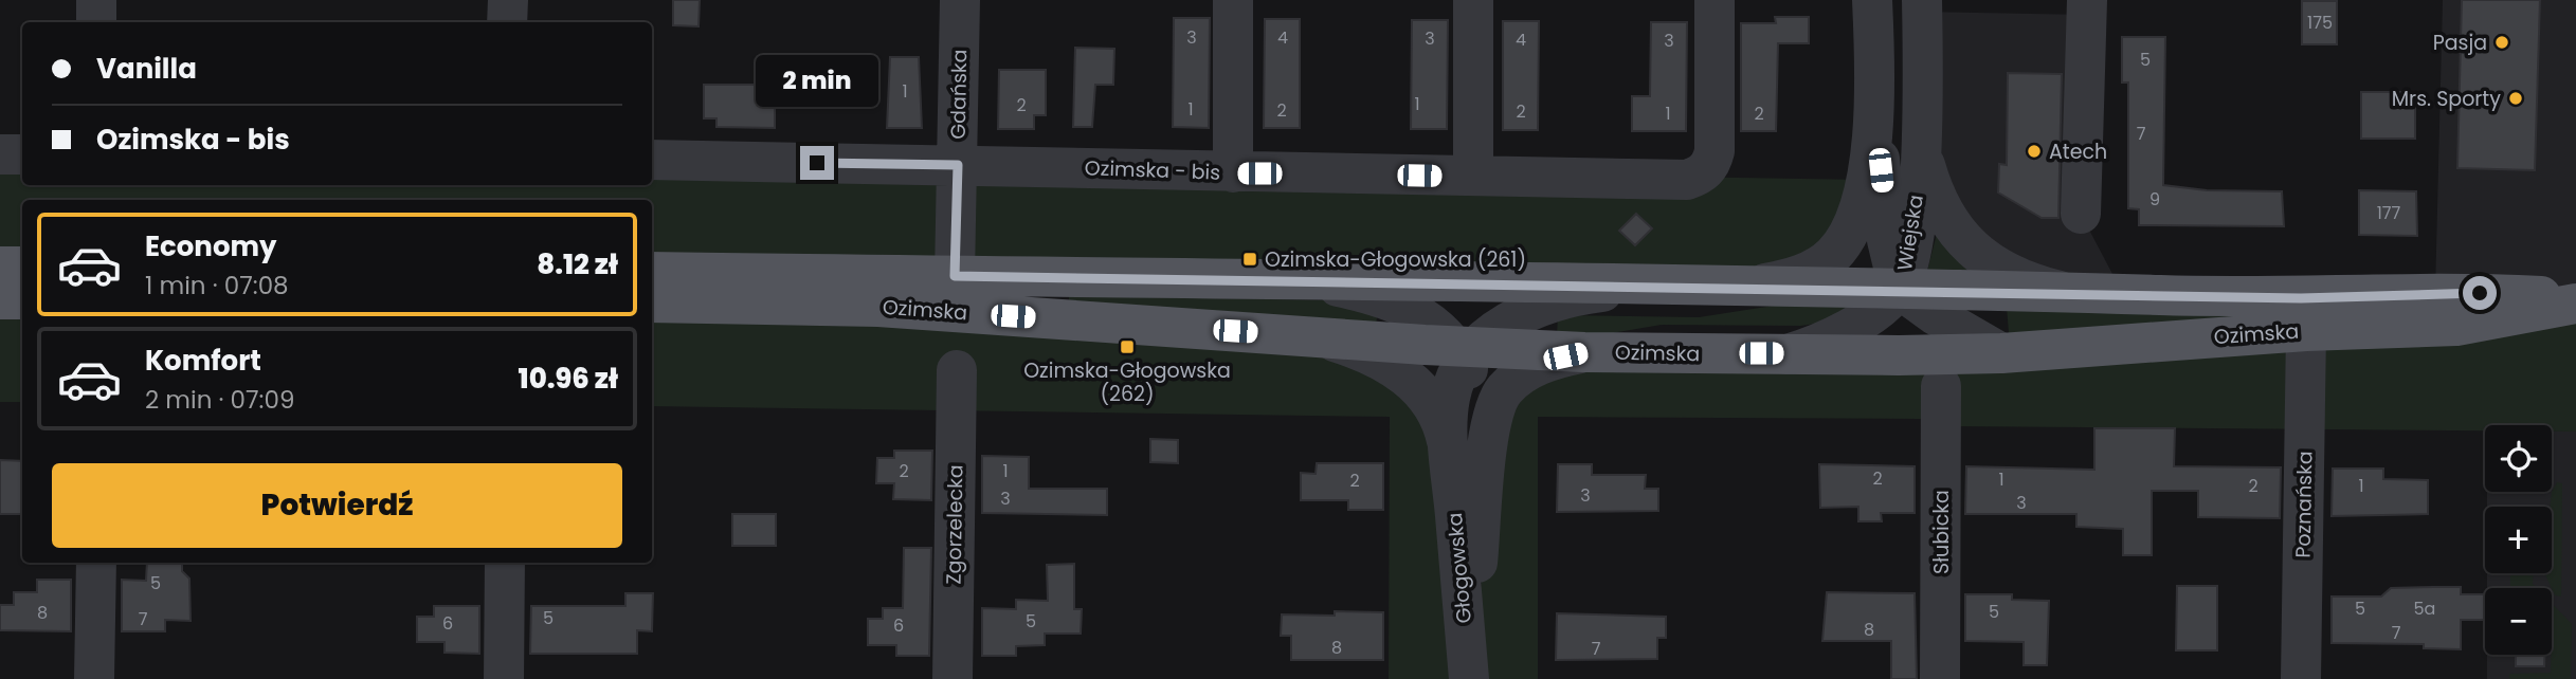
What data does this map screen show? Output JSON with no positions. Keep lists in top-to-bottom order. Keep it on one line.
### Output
{"streets":{"main road":["Ozimska"],"street":["Gdańska","Ozimska - bis","Wiejska","Poznańska","Zgorzelecka","Słubicka","Głogowska"]},"crossings":[["Gdańska","Ozimska - bis"],["Gdańska","Ozimska"],["Wiejska","Ozimska"],["Ozimska","Poznańska"],["Ozimska","Głogowska"]],"places":{"other":["Pasja","Mrs. Sporty","Atech"],"transit":["Ozimska-Głogowska (261)","Ozimska-Głogowska (262)"]},"house_numbers":["175","3","4","3","4","3","5","1","1","2","1","2","2","1","2","7","9","177","2","1","2","1","2","2","1","3","3","3","5","5","5a","5","8","5","7","5","6","6","8","7","8","7"],"page":{"banner":["Vanilla","Ozimska - bis"],"bubble":"2 min","list":[{"name":"Economy","note":"1 min · 07:08","value":"8.12 zł"},{"name":"Komfort","note":"2 min · 07:09","value":"10.96 zł"}],"map_buttons":["+","−"],"buttons":"Potwierdź"}}
